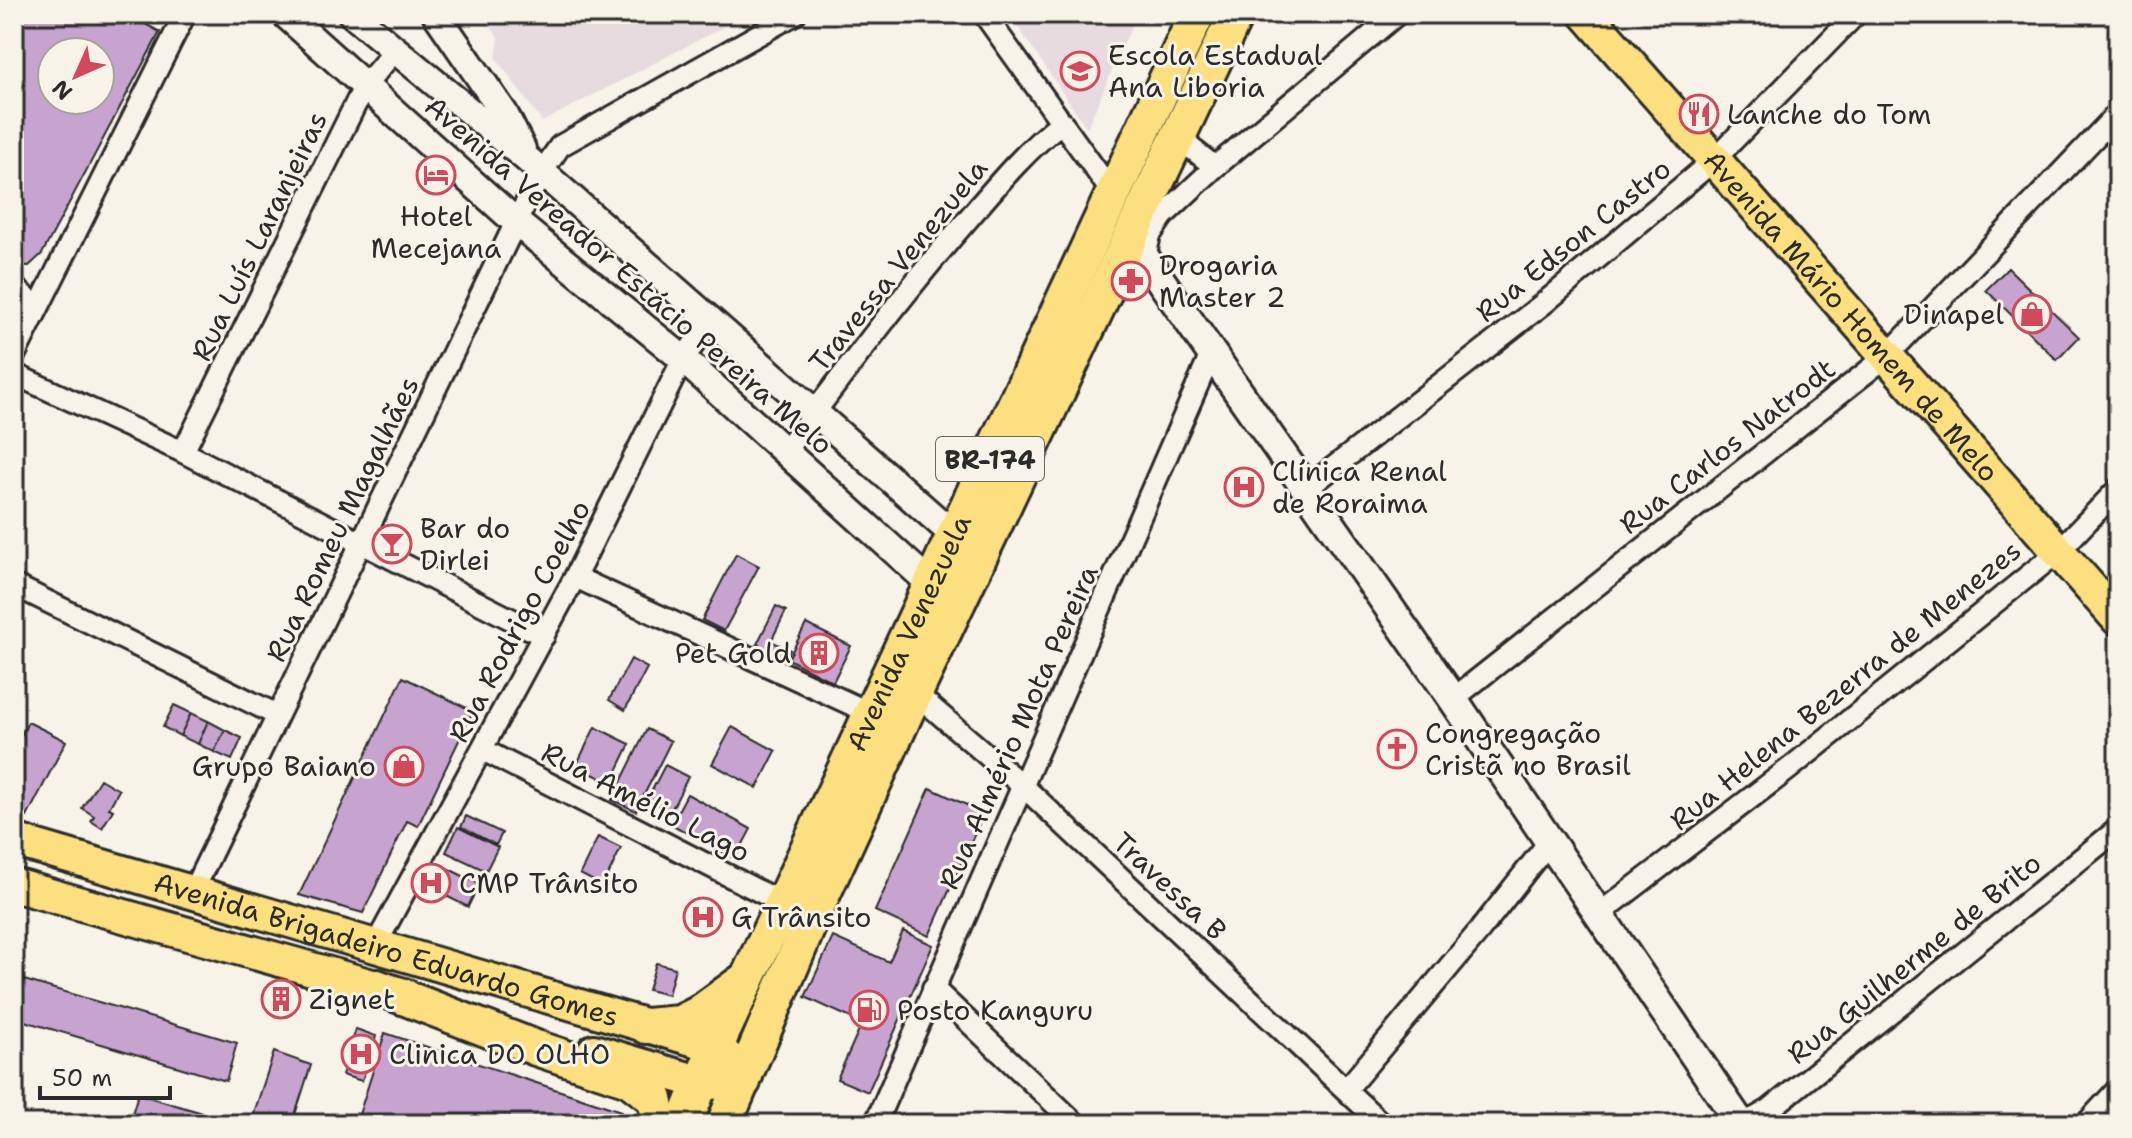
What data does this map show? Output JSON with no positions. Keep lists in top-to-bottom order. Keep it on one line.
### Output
{"streets":{"highway":["BR-174","Avenida Venezuela"],"main road":["Avenida Mário Homem de Melo","Avenida Brigadeiro Eduardo Gomes"],"street":["Rua Luís Laranjeiras","Rua Edson Castro","Travessa Venezuela","Avenida Vereador Estácio Pereira Melo","Rua Carlos Natrodt","Rua Romeu Magalhães","Rua Rodrigo Coelho","Rua Helena Bezerra de Menezes","Rua Almério Mota Pereira","Rua Amélio Lago","Travessa B","Rua Guilherme de Brito"]},"crossings":[["Rua Luís Laranjeiras","Avenida Vereador Estácio Pereira Melo"],["Rua Edson Castro","Avenida Mário Homem de Melo"],["Travessa Venezuela","Avenida Vereador Estácio Pereira Melo"],["Avenida Vereador Estácio Pereira Melo","Rua Romeu Magalhães"],["Avenida Vereador Estácio Pereira Melo","Rua Rodrigo Coelho"],["Avenida Vereador Estácio Pereira Melo","Avenida Venezuela"],["Avenida Mário Homem de Melo","Rua Carlos Natrodt"],["Avenida Mário Homem de Melo","Rua Helena Bezerra de Menezes"],["Rua Romeu Magalhães","Avenida Brigadeiro Eduardo Gomes"],["Rua Rodrigo Coelho","Rua Amélio Lago"],["Rua Rodrigo Coelho","Avenida Brigadeiro Eduardo Gomes"],["Avenida Venezuela","Rua Amélio Lago"],["Avenida Venezuela","Travessa B"],["Avenida Venezuela","Avenida Brigadeiro Eduardo Gomes"],["Rua Almério Mota Pereira","Travessa B"]],"places":{"school or university":["Escola Estadual Ana Liboria"],"restaurant":["Lanche do Tom"],"hotel":["Hotel Mecejana"],"pharmacy":["Drogaria Master 2"],"shop":["Dinapel","Grupo Baiano"],"hospital":["Clínica Renal de Roraima","CMP Trânsito","G Trânsito","Clinica DO OLHO"],"bar":["Bar do Dirlei"],"building":["Pet Gold","Zignet"],"church":["Congregação Cristã no Brasil"],"fuel station":["Posto Kanguru"]},"scale_bar":"50 m","north":"bottom left"}
